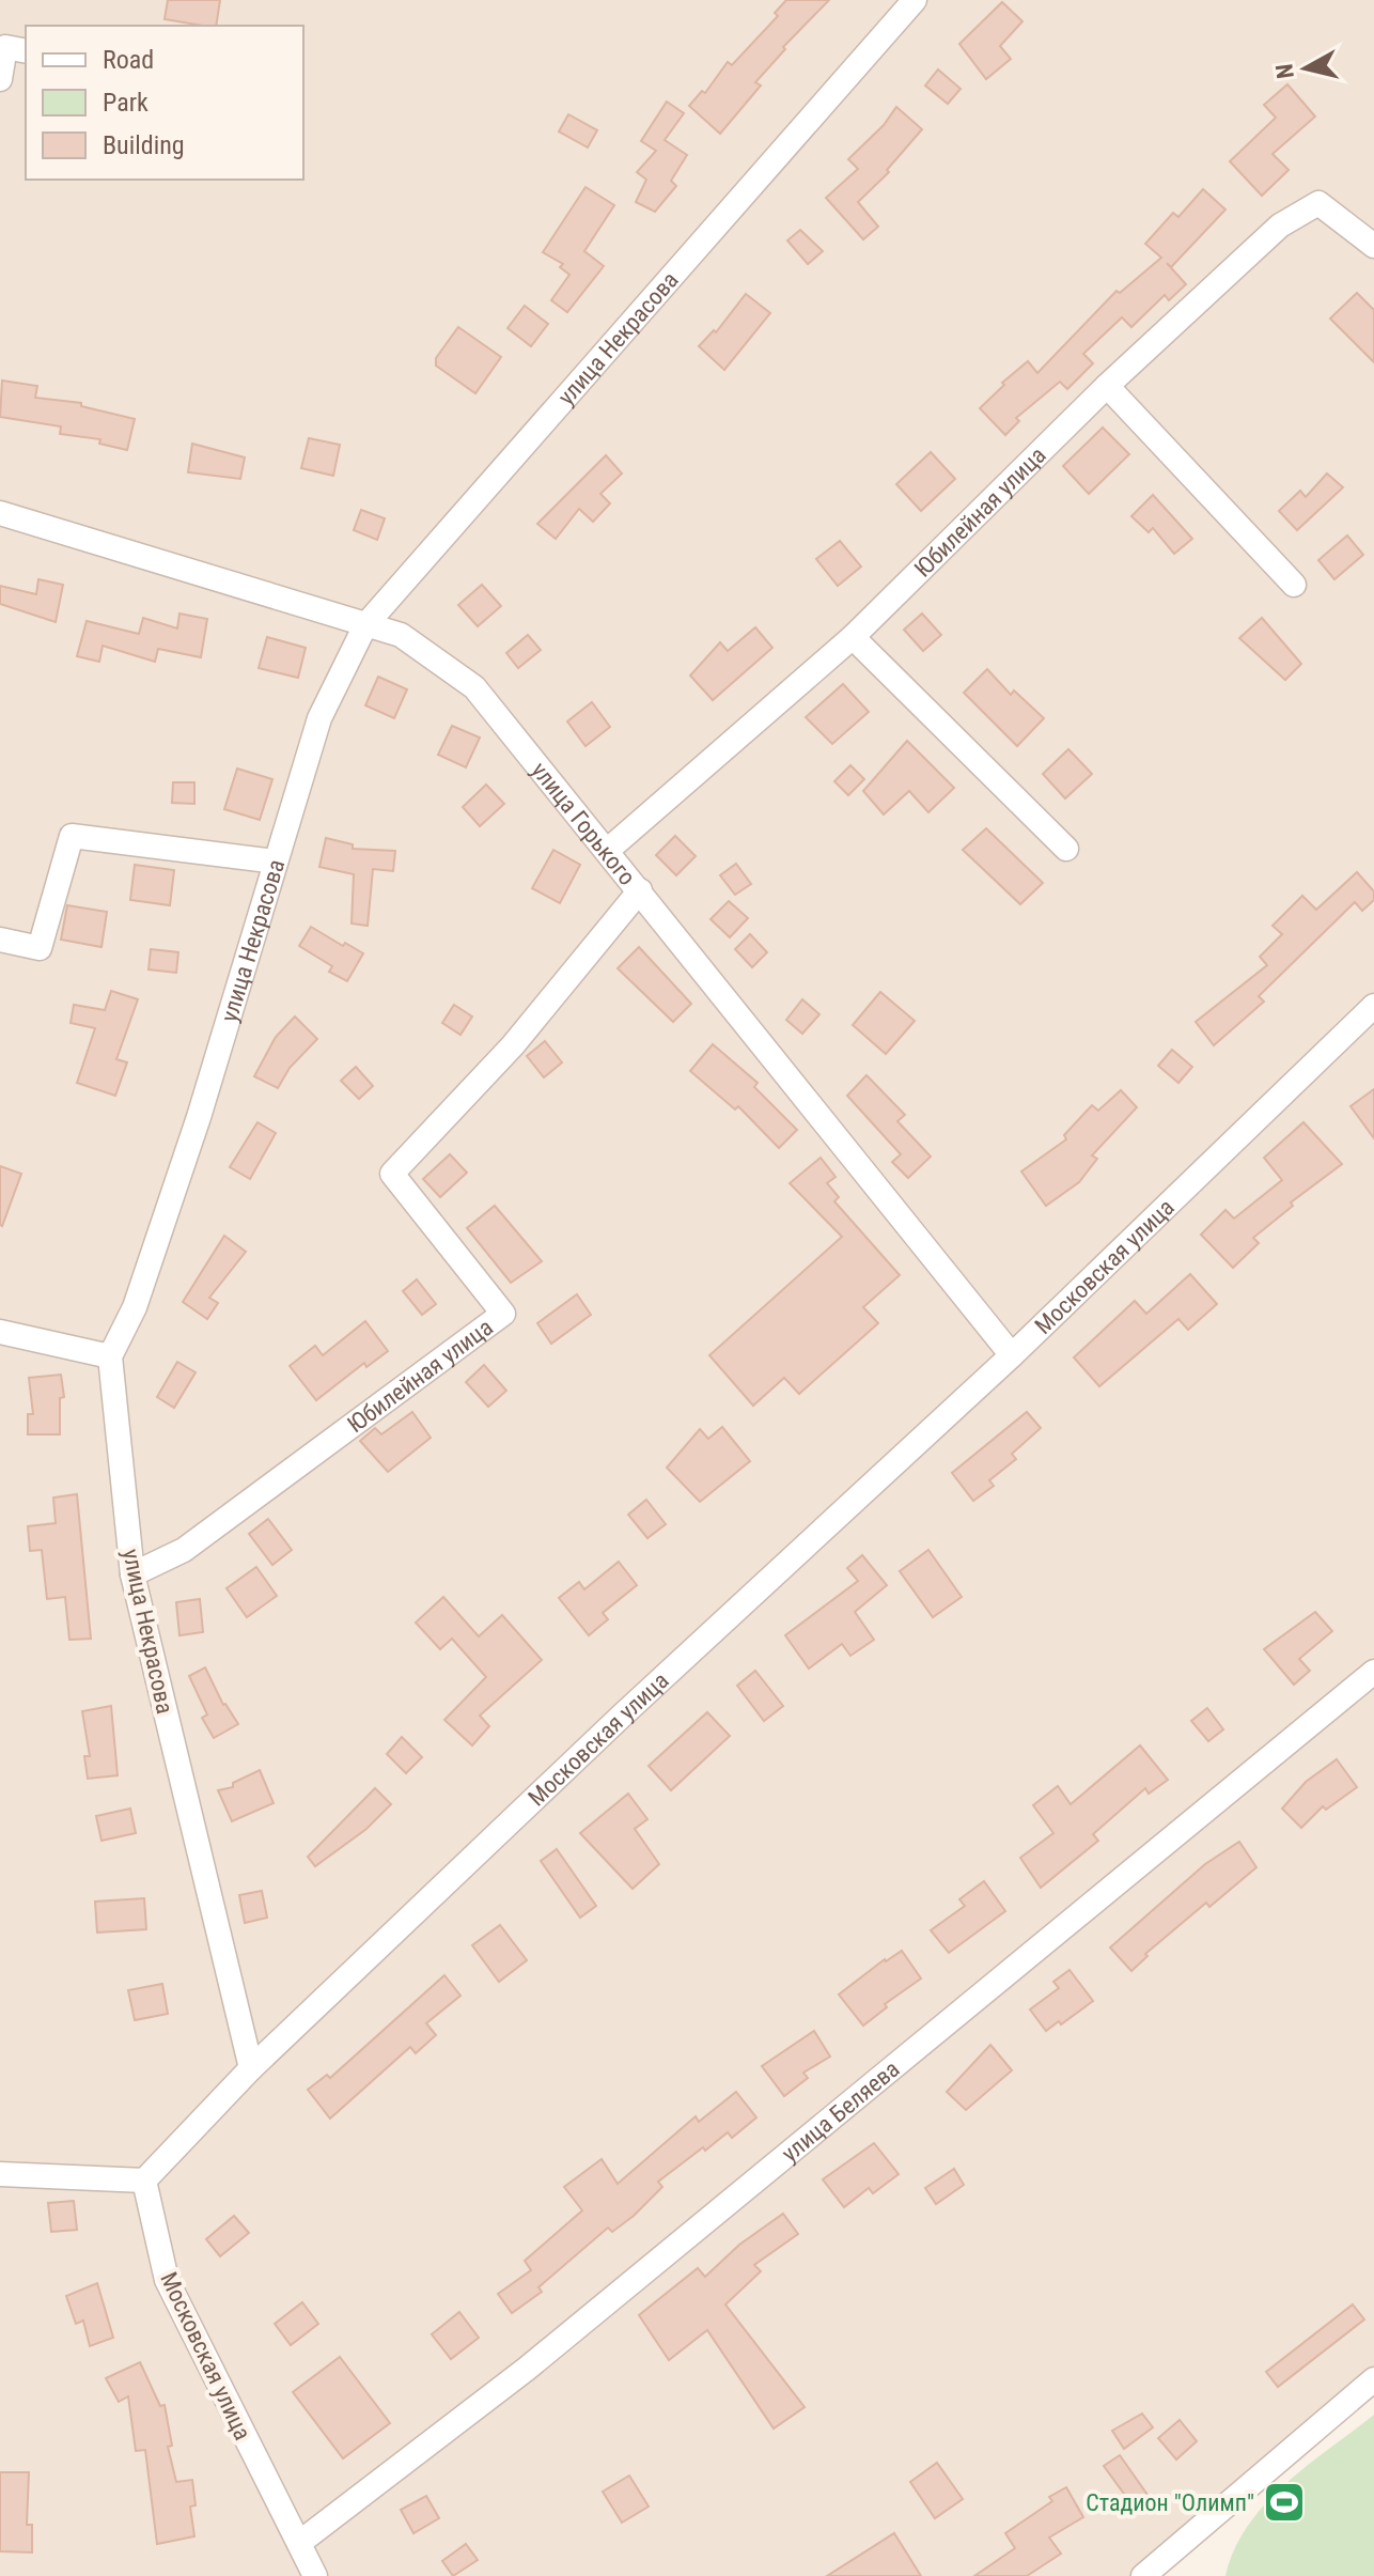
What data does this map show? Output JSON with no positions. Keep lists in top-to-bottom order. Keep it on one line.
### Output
{"streets":{"street":["улица Некрасова","Юбилейная улица","улица Горького","Московская улица","улица Беляева"]},"crossings":[["улица Некрасова","Юбилейная улица"],["улица Некрасова","улица Горького"],["улица Некрасова","Московская улица"],["Юбилейная улица","улица Горького"],["улица Горького","Московская улица"],["Московская улица","улица Беляева"]],"places":{"sports":["Стадион \"Олимп\""]},"legend":["Road","Park","Building"],"north":"left"}
